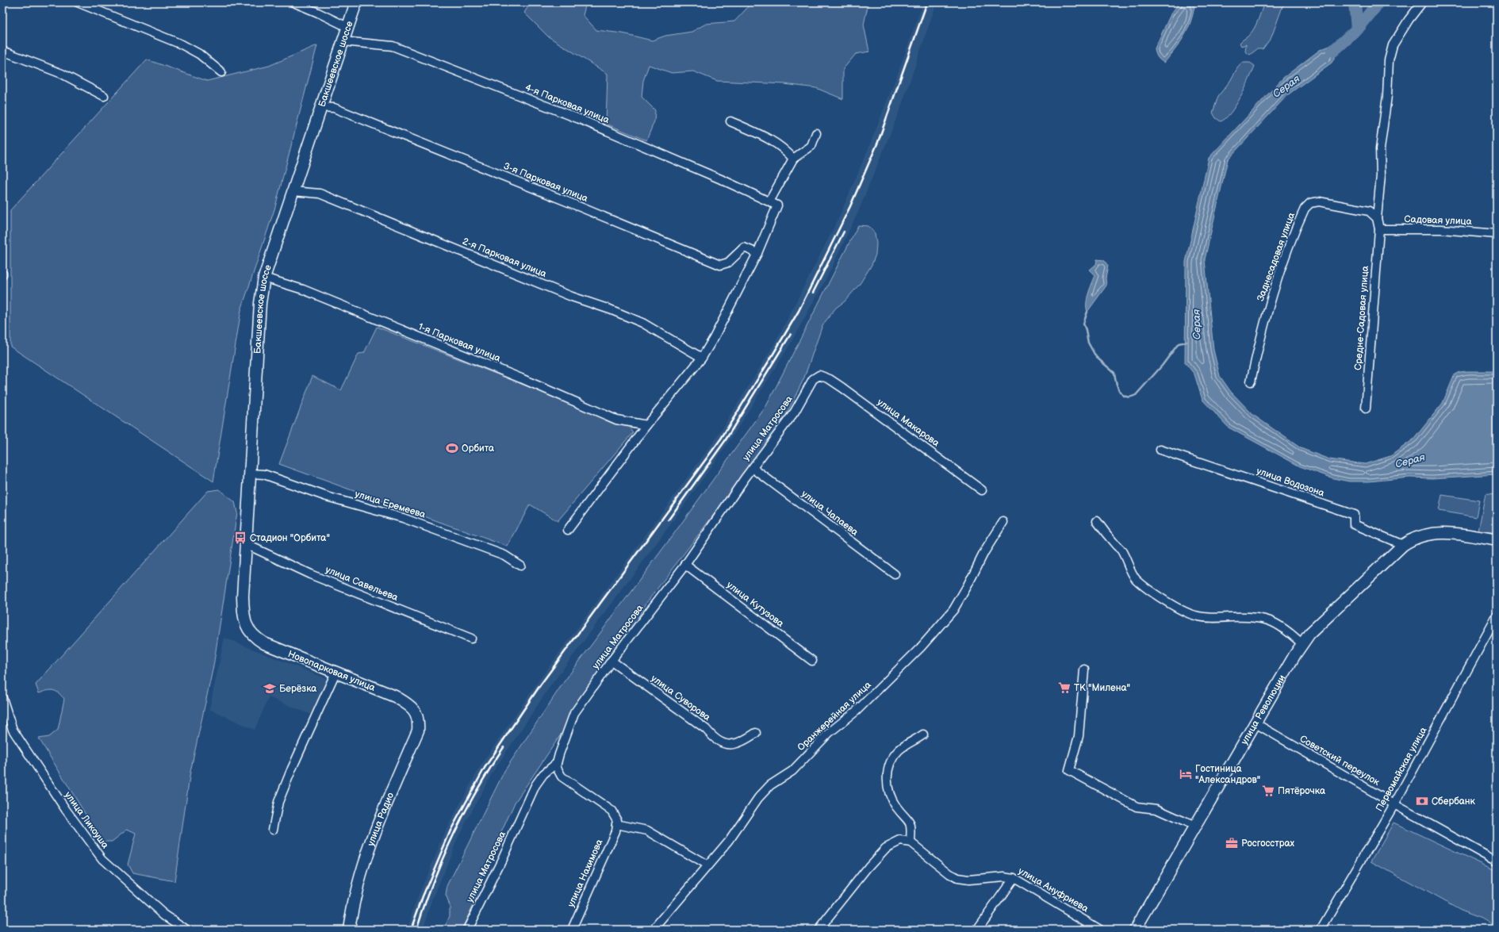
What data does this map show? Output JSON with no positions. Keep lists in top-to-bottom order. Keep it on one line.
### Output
{"streets":{"street":["Бакшеевское шоссе","4-я Парковая улица","3-я Парковая улица","Садовая улица","Заднесадовая улица","2-я Парковая улица","Средне-Садовая улица","1-я Парковая улица","улица Макарова","улица Матросова","улица Водозона","улица Еремеева","улица Чапаева","улица Савельева","улица Кутузова","Новопарковая улица","улица Суворова","улица Революции","Оранжерейная улица","Советский переулок","Первомайская улица","улица Радио","улица Ликоуша","улица Нахимова","улица Ануфриева"]},"crossings":[["Бакшеевское шоссе","4-я Парковая улица"],["Бакшеевское шоссе","3-я Парковая улица"],["Бакшеевское шоссе","2-я Парковая улица"],["Бакшеевское шоссе","1-я Парковая улица"],["Бакшеевское шоссе","улица Еремеева"],["Бакшеевское шоссе","улица Савельева"],["Бакшеевское шоссе","Новопарковая улица"],["4-я Парковая улица","3-я Парковая улица"],["Садовая улица","Средне-Садовая улица"],["улица Макарова","улица Матросова"],["улица Матросова","улица Чапаева"],["улица Матросова","улица Кутузова"],["улица Матросова","улица Суворова"],["улица Водозона","улица Революции"],["Новопарковая улица","улица Радио"],["улица Революции","Советский переулок"],["Советский переулок","Первомайская улица"]],"water":["Серая"],"places":{"sports":["Орбита"],"bus stop":["Стадион \"Орбита\""],"supermarket":["ТК \"Милена\"","Пятёрочка"],"school or university":["Берёзка"],"hotel":["Гостиница \"Александров\""],"bank":["Сбербанк"],"office":["Росгосстрах"]}}
